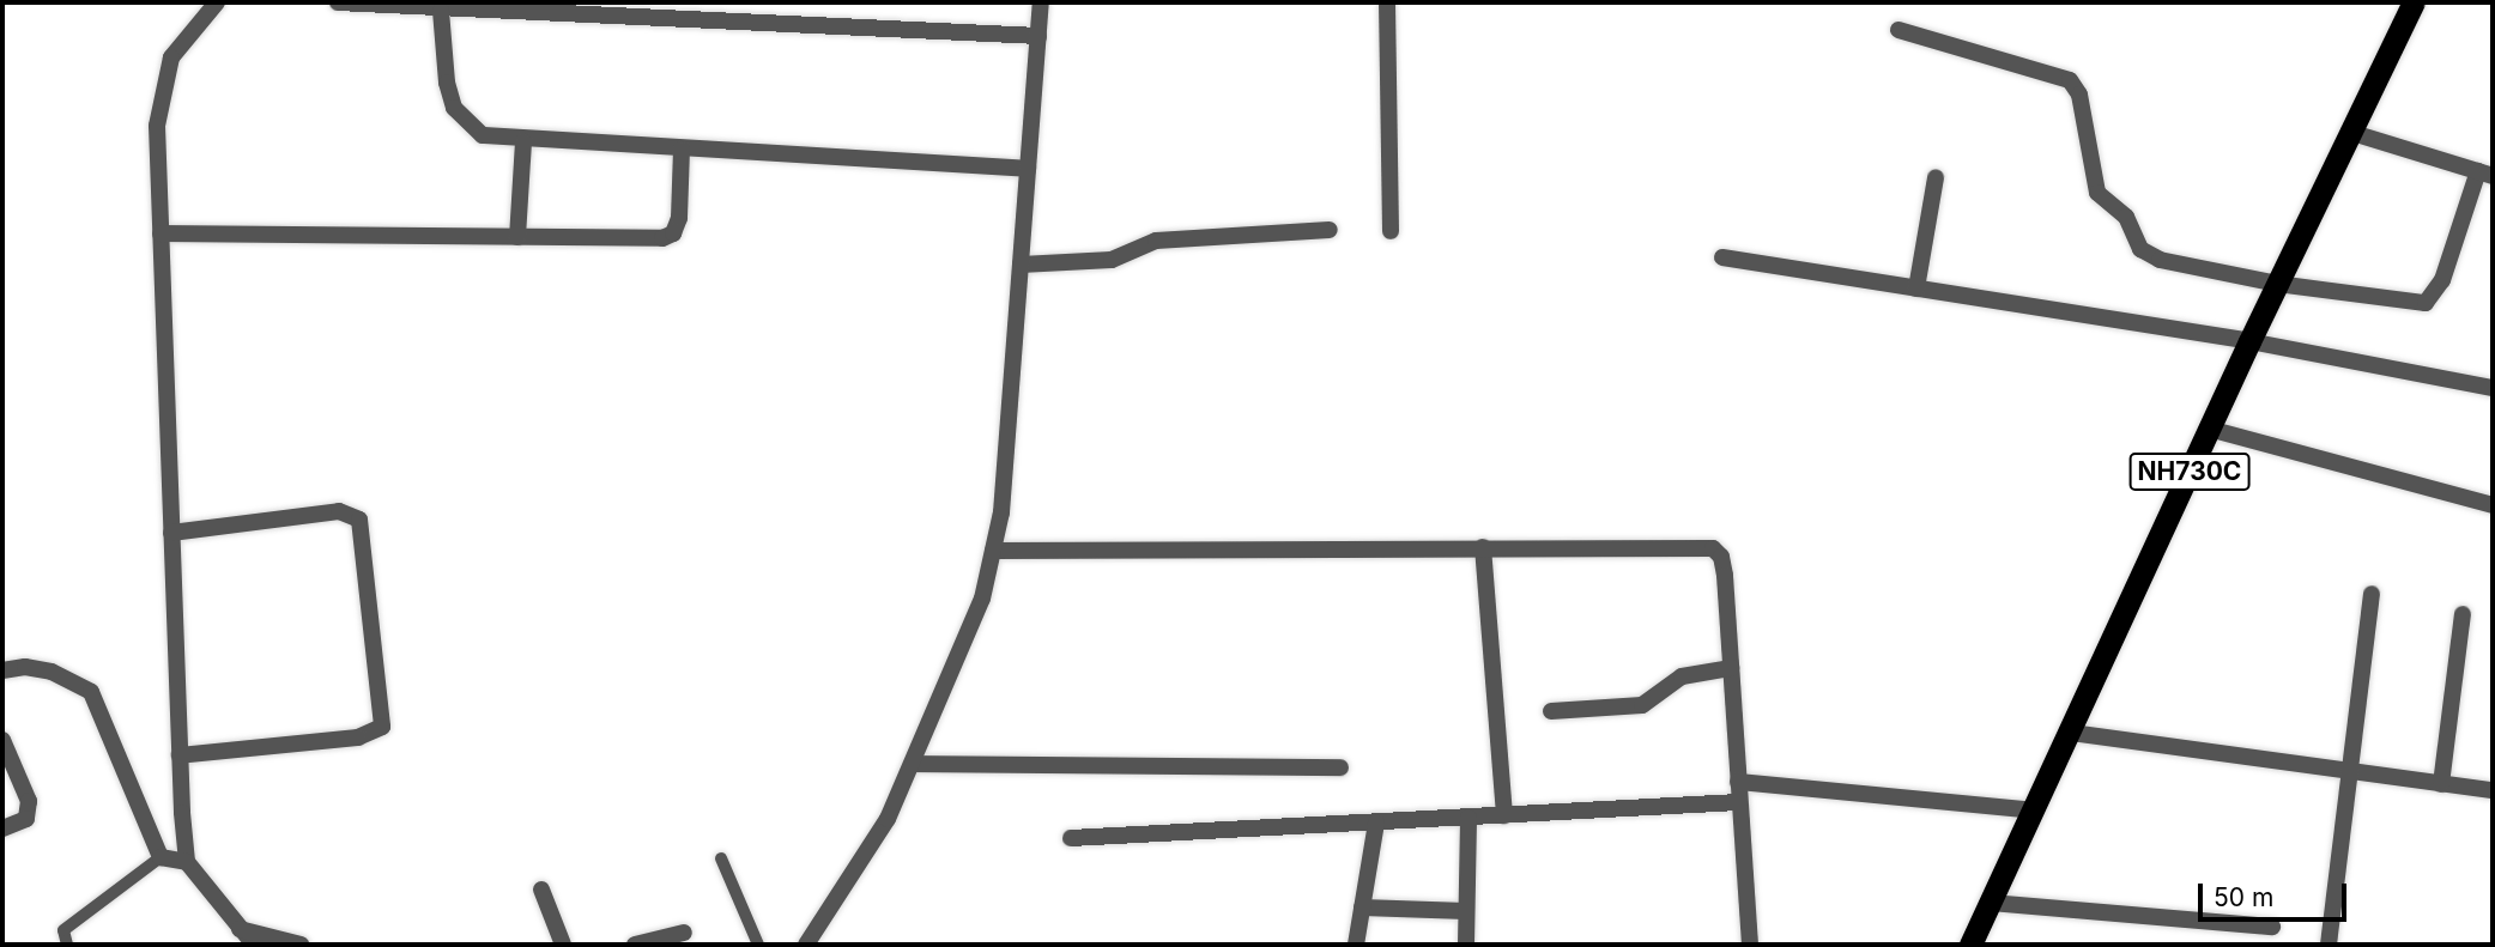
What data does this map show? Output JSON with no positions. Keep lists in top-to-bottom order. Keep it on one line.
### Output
{"streets":{"highway":["NH730C"]},"scale_bar":"50 m"}
